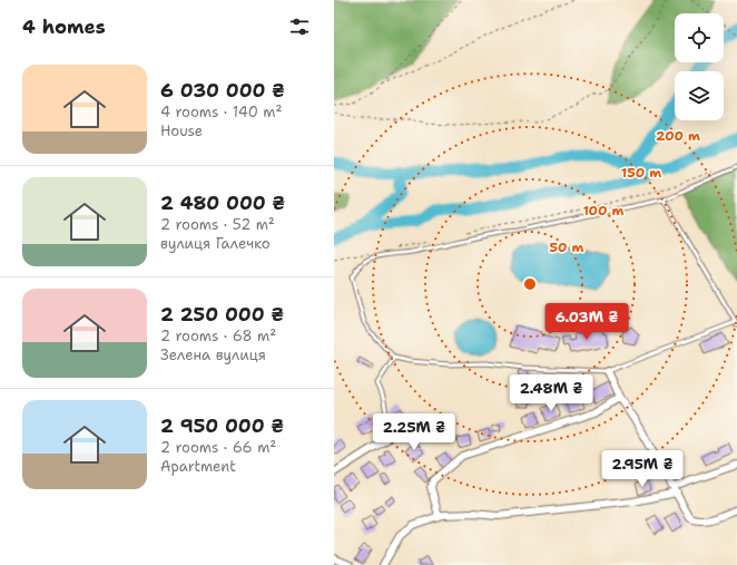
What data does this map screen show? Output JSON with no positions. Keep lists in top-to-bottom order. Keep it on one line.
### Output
{"page":{"heading":"4 homes","list":[{"name":"6 030 000 ₴","note":"4 rooms · 140 m² · House"},{"name":"2 480 000 ₴","note":"2 rooms · 52 m² · вулиця Галечко"},{"name":"2 250 000 ₴","note":"2 rooms · 68 m² · Зелена вулиця"},{"name":"2 950 000 ₴","note":"2 rooms · 66 m² · Apartment"}],"price":["6.03M ₴","2.48M ₴","2.25M ₴","2.95M ₴"]},"rings":["200 m","150 m","100 m","50 m"]}
